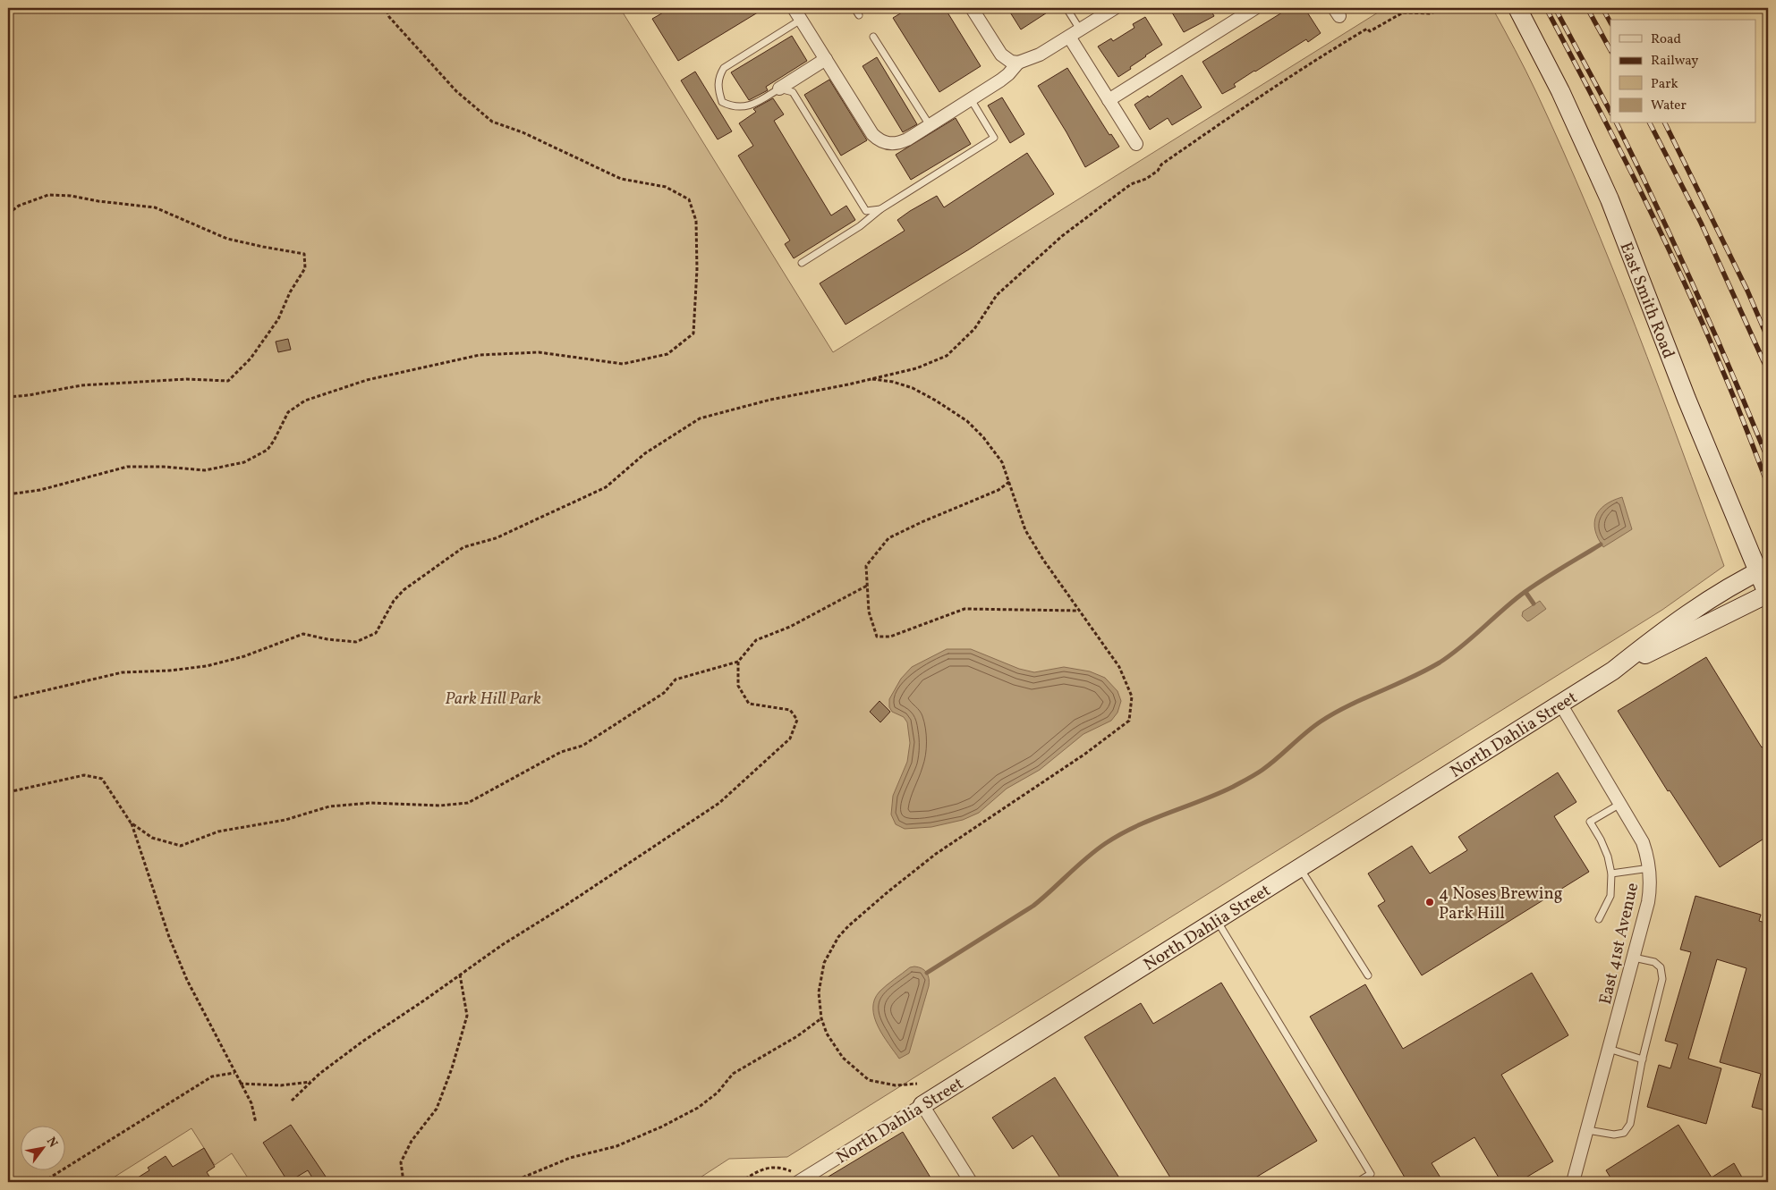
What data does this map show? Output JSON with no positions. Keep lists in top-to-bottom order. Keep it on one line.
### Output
{"streets":{"street":["East Smith Road","North Dahlia Street","East 41st Avenue"]},"crossings":[["East Smith Road","North Dahlia Street"],["North Dahlia Street","East 41st Avenue"]],"parks":["Park Hill Park"],"places":["4 Noses Brewing Park Hill"],"legend":["Road","Railway","Park","Water"],"north":"top right"}
